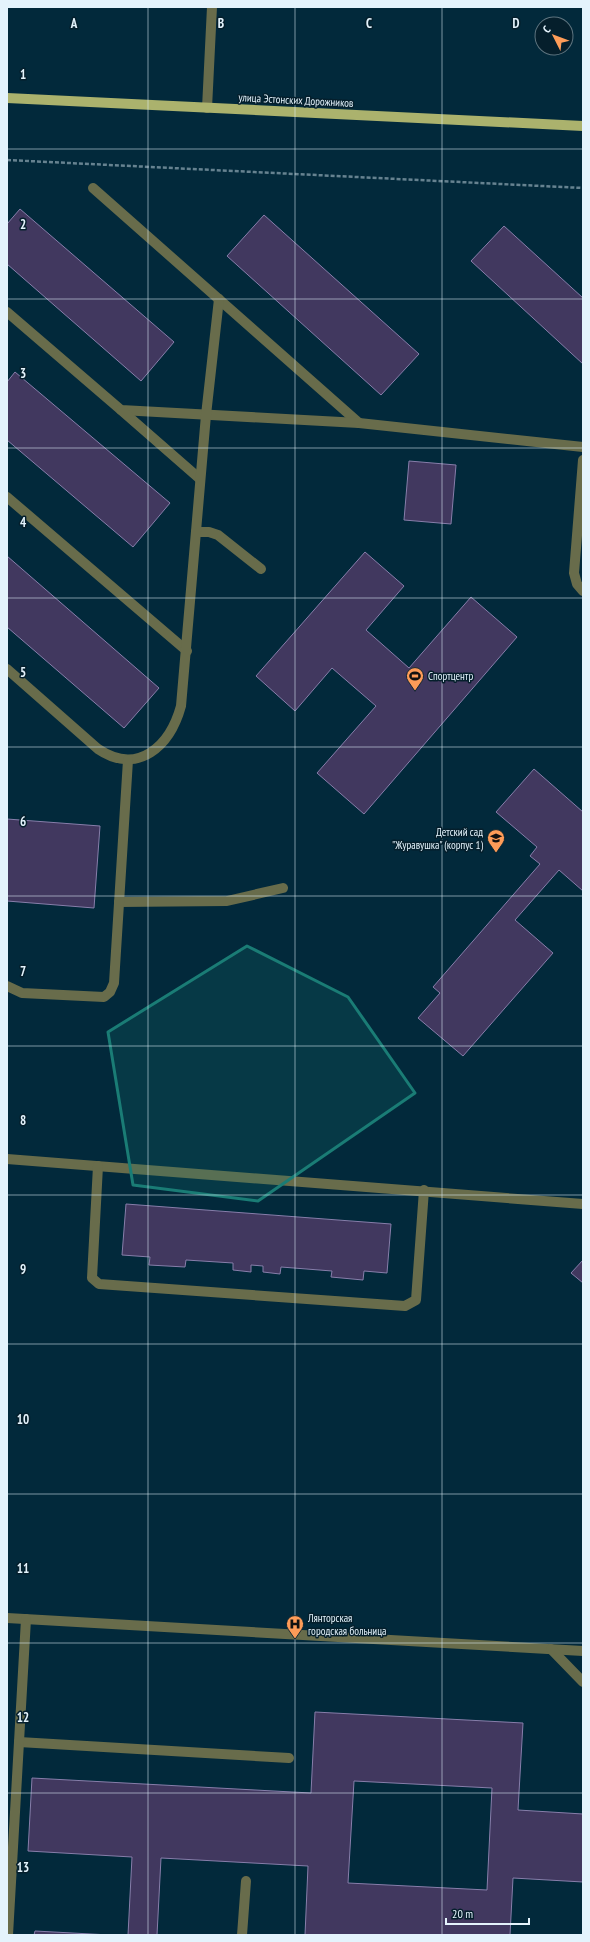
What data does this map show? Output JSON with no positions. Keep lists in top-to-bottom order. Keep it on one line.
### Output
{"streets":{"main road":["улица Эстонских Дорожников"]},"places":{"sports":["Спортцентр"],"school or university":["Детский сад \"Журавушка\" (корпус 1)"],"hospital":["Лянторская городская больница"]},"scale_bar":"20 m","north":"top left","grid":{"columns":["A","B","C","D"],"rows":["1","2","3","4","5","6","7","8","9","10","11","12","13"]}}
